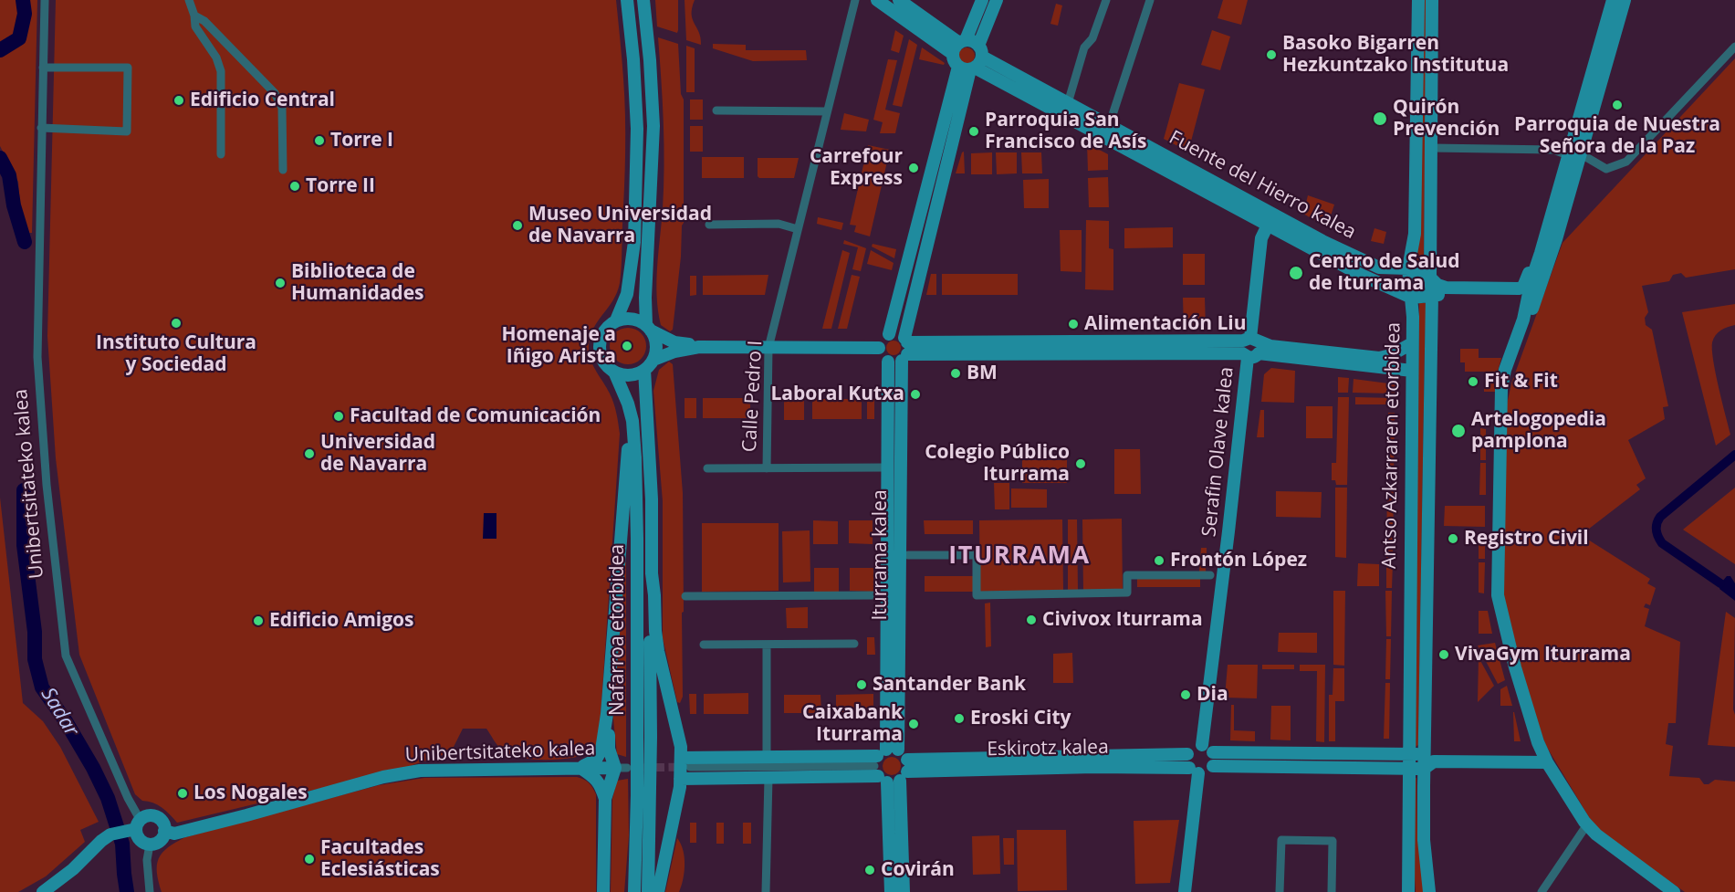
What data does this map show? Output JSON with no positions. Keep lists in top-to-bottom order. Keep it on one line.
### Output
{"streets":{"main road":["Fuente del Hierro kalea","Antso Azkarraren etorbidea","Serafin Olave kalea","Unibertsitateko kalea","Iturrama kalea","Nafarroa etorbidea","Eskirotz kalea"],"street":["Calle Pedro I"]},"crossings":[["Fuente del Hierro kalea","Antso Azkarraren etorbidea"],["Fuente del Hierro kalea","Serafin Olave kalea"],["Fuente del Hierro kalea","Iturrama kalea"],["Calle Pedro I","Iturrama kalea"],["Serafin Olave kalea","Eskirotz kalea"],["Iturrama kalea","Eskirotz kalea"],["Nafarroa etorbidea","Eskirotz kalea"]],"districts":["ITURRAMA"],"water":["Sadar"],"places":["Basoko Bigarren Hezkuntzako Institutua","Edificio Central","Parroquia de Nuestra Señora de la Paz","Quirón Prevención","Parroquia San Francisco de Asís","Torre I","Carrefour Express","Torre II","Museo Universidad de Navarra","Centro de Salud de Iturrama","Biblioteca de Humanidades","Instituto Cultura y Sociedad","Alimentación Liu","Homenaje a Iñigo Arista","BM","Fit & Fit","Laboral Kutxa","Facultad de Comunicación","Artelogopedia pamplona","Universidad de Navarra","Colegio Público Iturrama","Registro Civil","Frontón López","Civivox Iturrama","Edificio Amigos","VivaGym Iturrama","Santander Bank","Dia","Eroski City","Caixabank Iturrama","Los Nogales","Facultades Eclesiásticas","Covirán"]}
